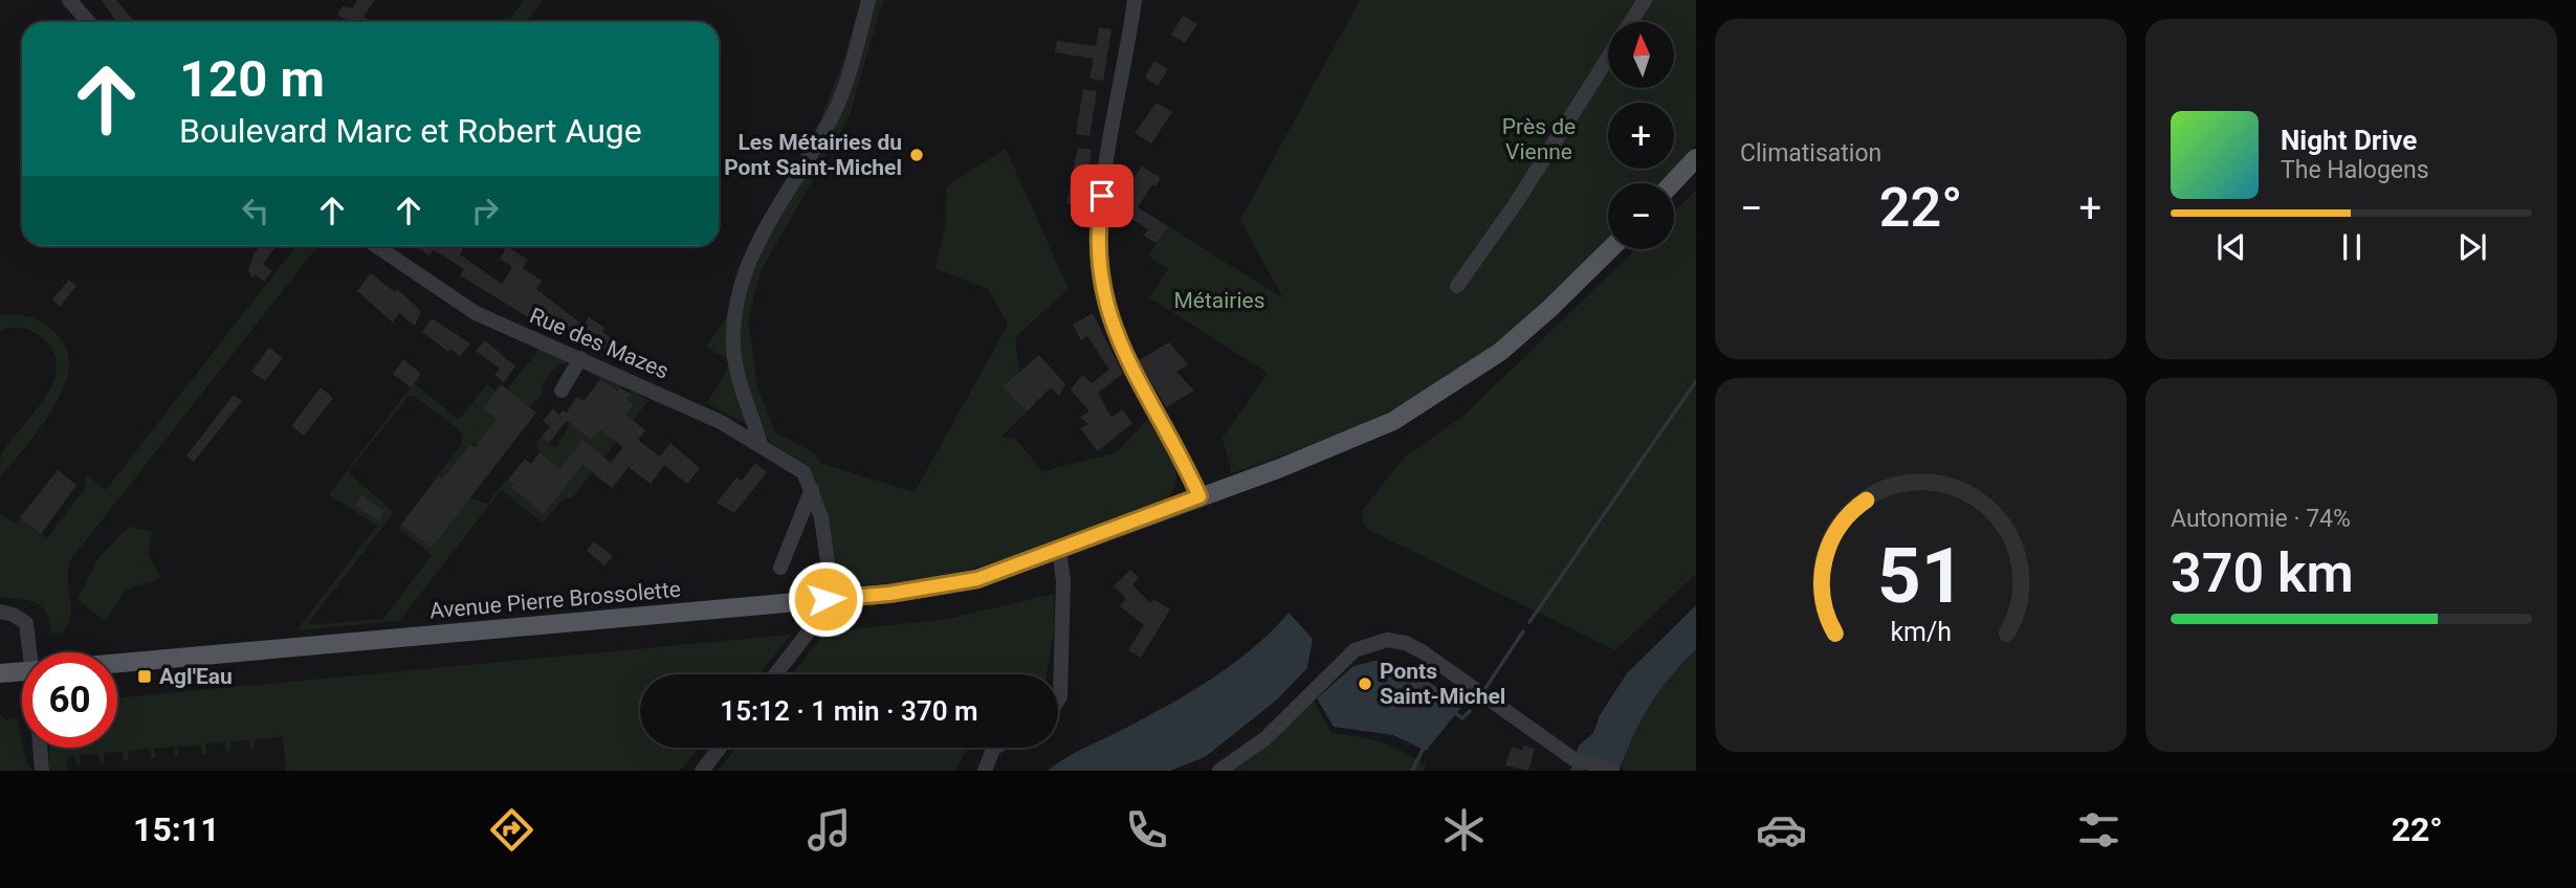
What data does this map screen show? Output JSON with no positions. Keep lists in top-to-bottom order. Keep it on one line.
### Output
{"streets":{"main road":["Avenue Pierre Brossolette"],"street":["Rue des Mazes"]},"crossings":[["Rue des Mazes","Avenue Pierre Brossolette"]],"parks":["Près de Vienne","Métairies"],"places":{"other":["Les Métairies du Pont Saint-Michel","Ponts Saint-Michel"],"transit":["Agl'Eau"]},"north":"top","page":{"tile":["Climatisation",["Autonomie · 74%","370 km"]],"map_buttons":["+","−"],"turn":["120 m","Boulevard Marc et Robert Auge"],"song":["Night Drive","The Halogens"],"heat":["−","22°","+"],"limit":"60","trip":"15:12 · 1 min · 370 m","tabs":["15:11","22°"],"gauge":["51","km/h"]}}
